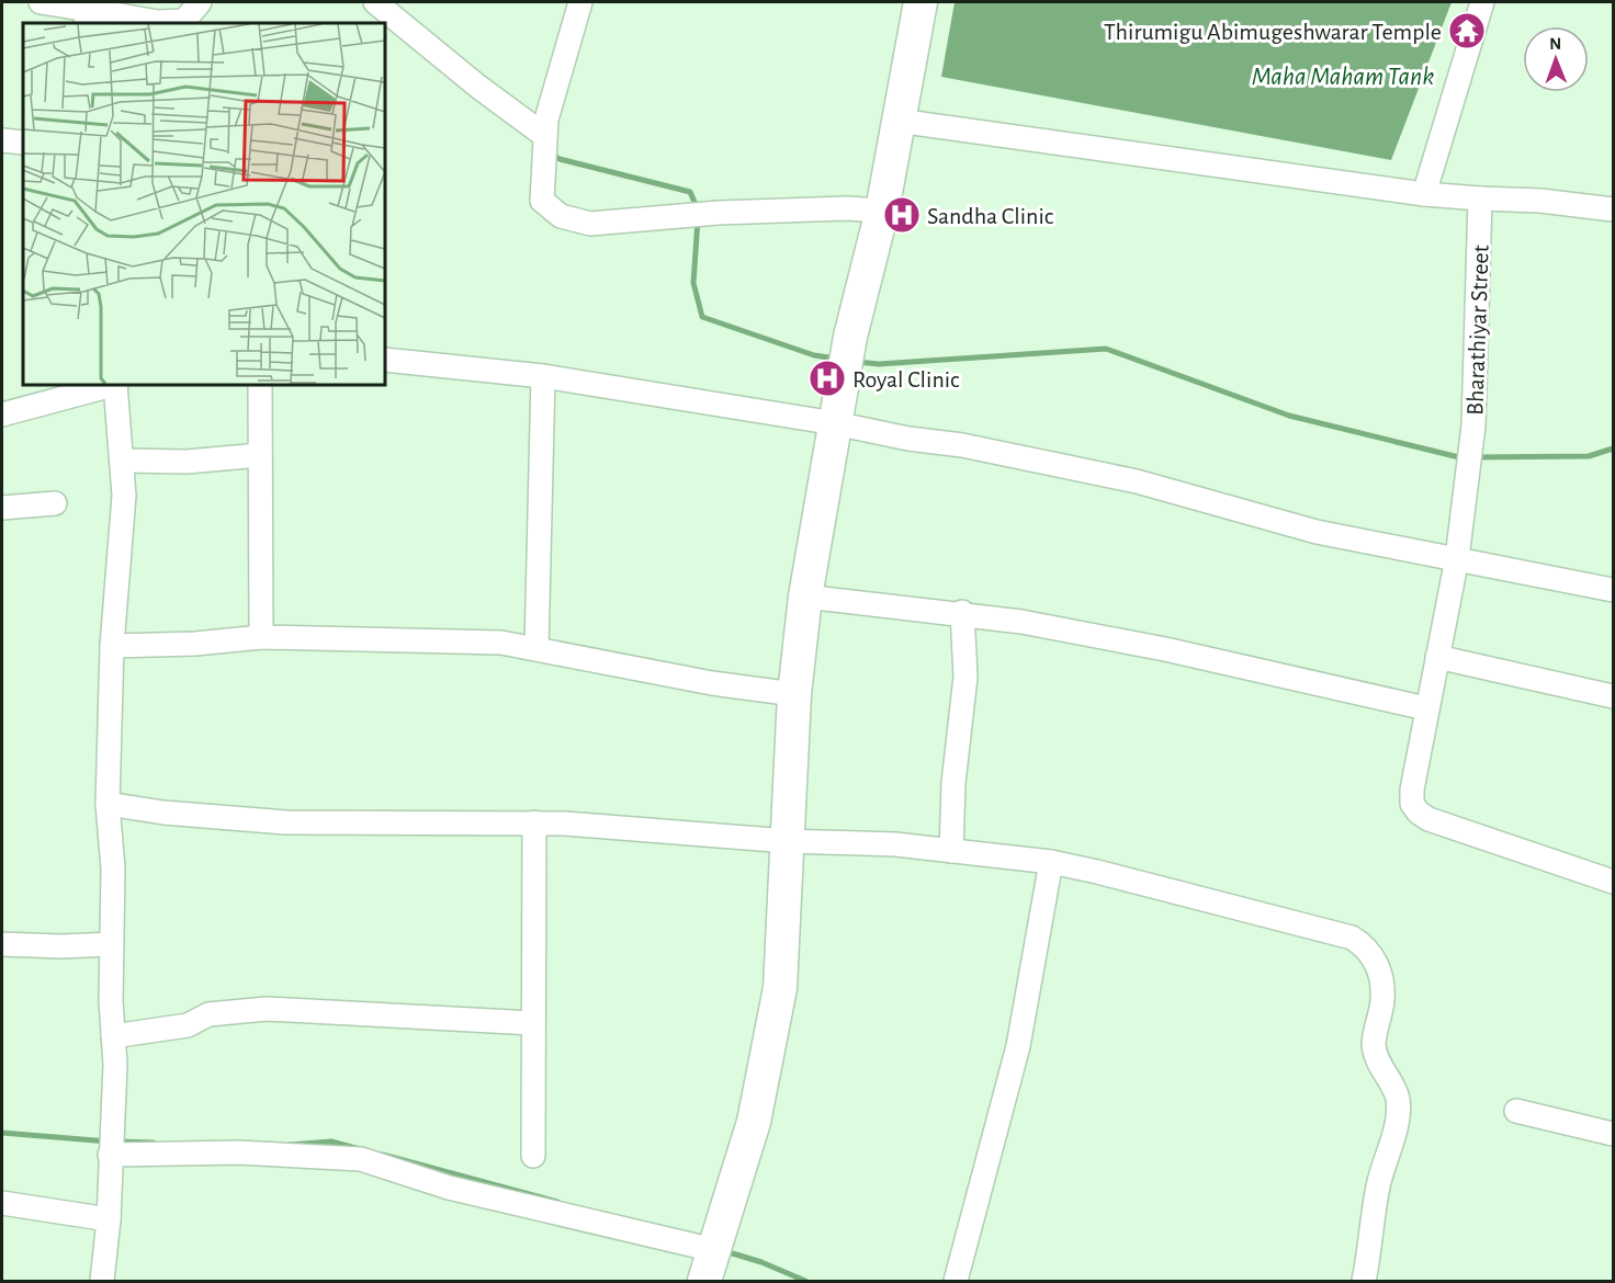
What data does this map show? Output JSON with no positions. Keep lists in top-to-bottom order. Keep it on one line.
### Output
{"streets":{"street":["Bharathiyar Street"]},"water":["Maha Maham Tank"],"places":{"temple":["Thirumigu Abimugeshwarar Temple"],"hospital":["Sandha Clinic","Royal Clinic"]},"north":"top"}
